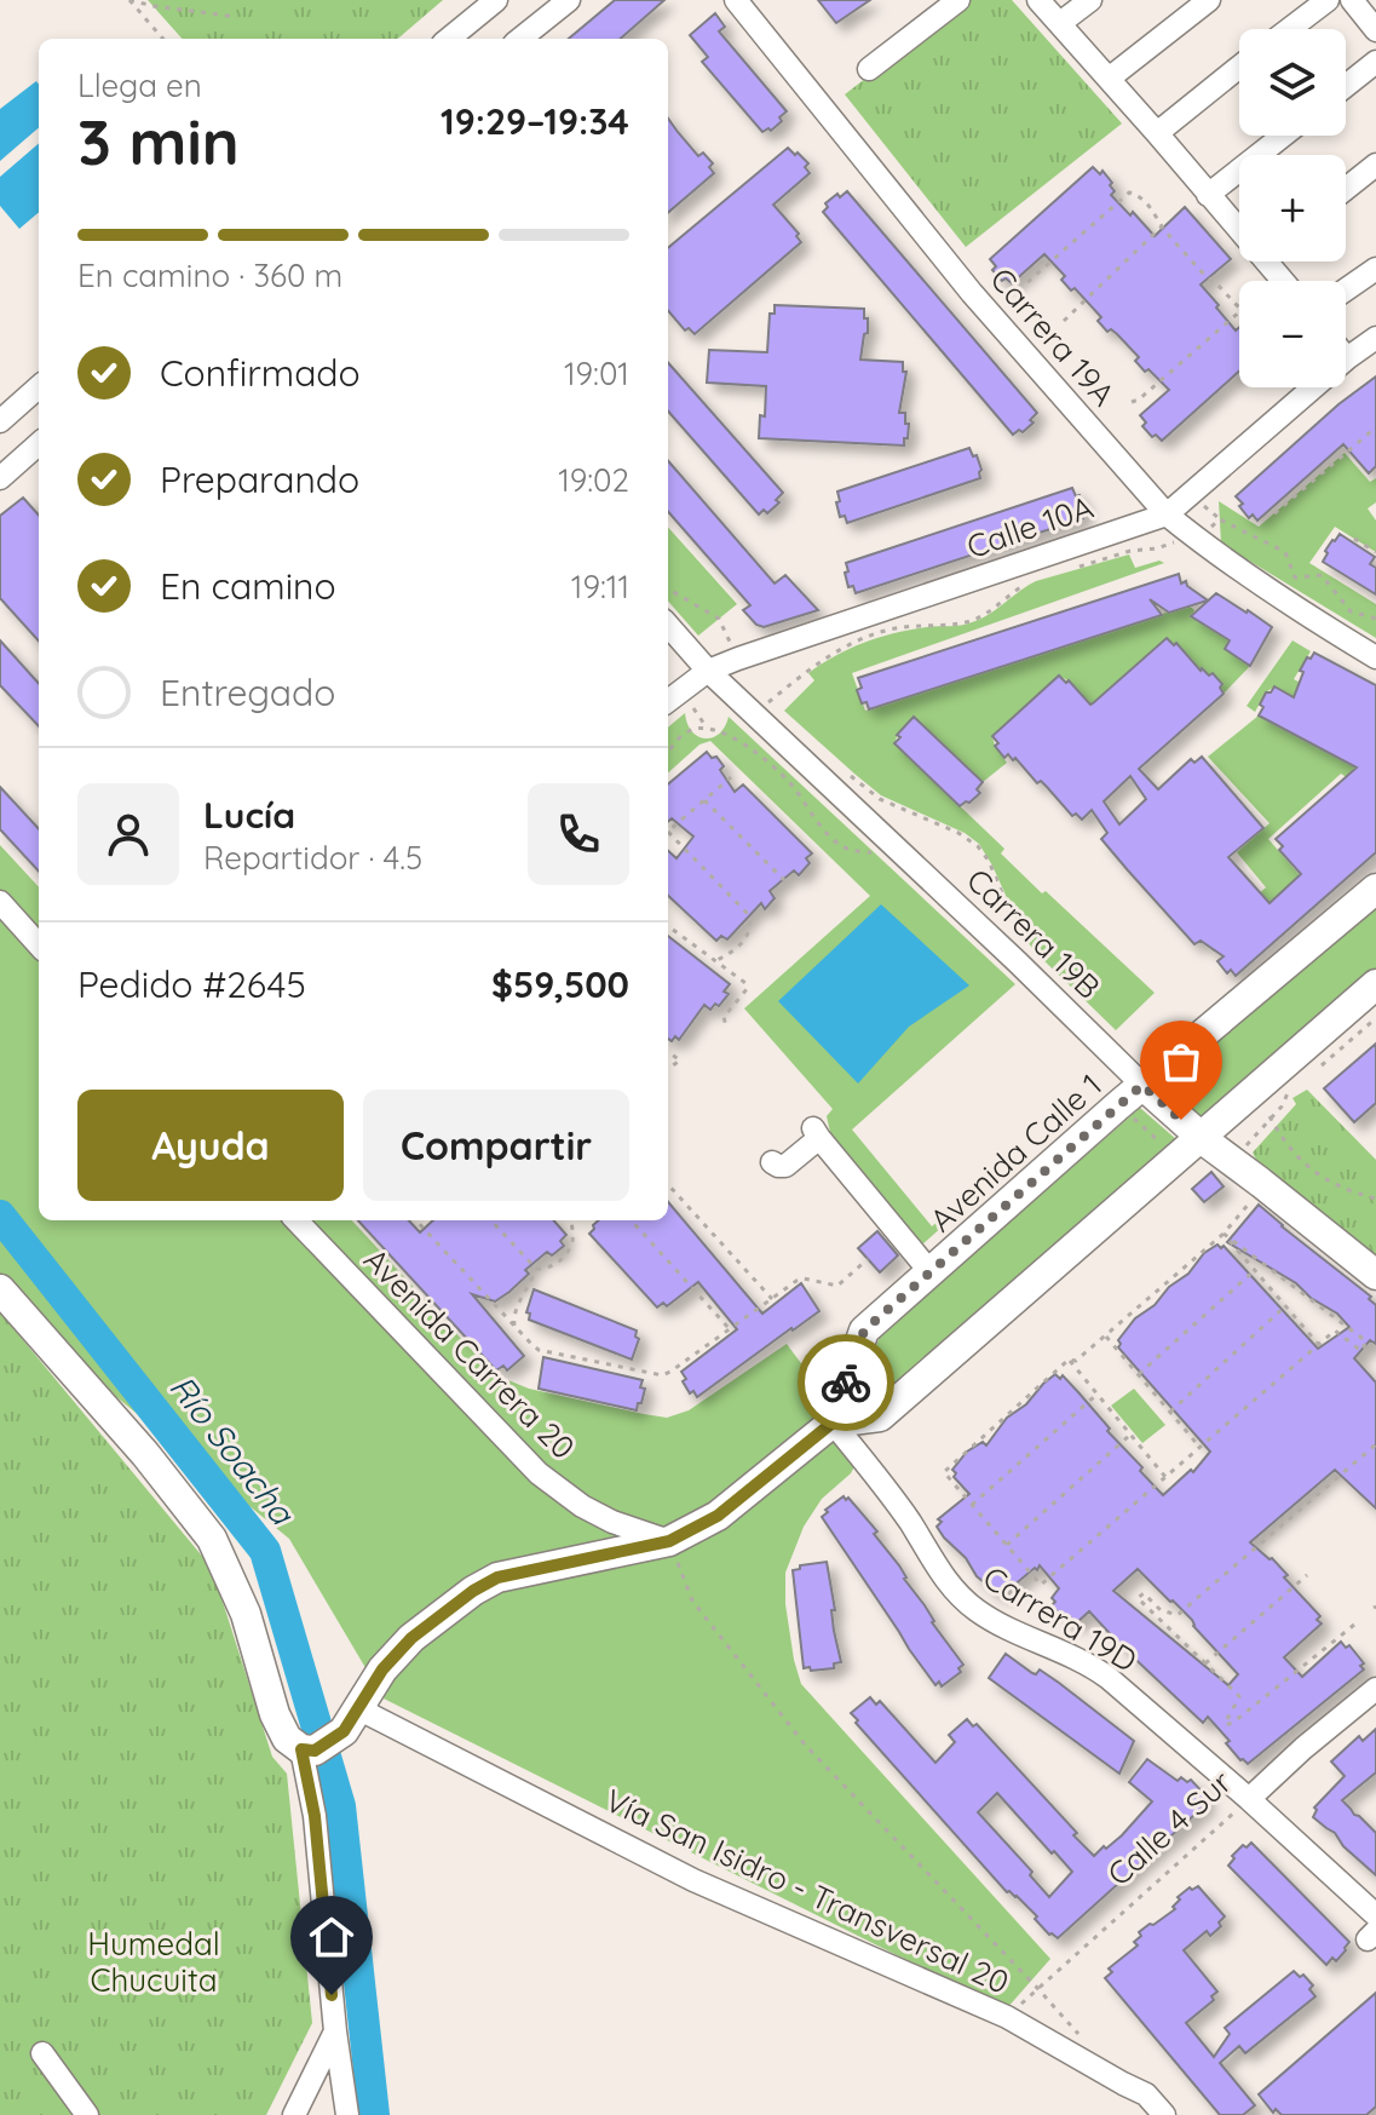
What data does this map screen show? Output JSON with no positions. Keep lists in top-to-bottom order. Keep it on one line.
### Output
{"streets":{"main road":["Carrera 19B","Avenida Calle 1"],"street":["Carrera 19A","Calle 10A","Avenida Carrera 20","Carrera 19D","Calle 4 Sur","Vía San Isidro - Transversal 20"]},"crossings":[["Carrera 19A","Calle 10A"],["Calle 10A","Carrera 19B"],["Carrera 19B","Avenida Calle 1"],["Avenida Calle 1","Carrera 19D"],["Carrera 19D","Calle 4 Sur"],["Calle 4 Sur","Vía San Isidro - Transversal 20"]],"water":["Río Soacha"],"parks":["Humedal Chucuita"],"page":{"map_buttons":["+","−"],"heading":["3 min","Llega en","19:29–19:34"],"panel":["Lucía","Repartidor · 4.5","Pedido #2645","$59,500"],"bar":"En camino · 360 m","list":[["Confirmado","19:01"],["Preparando","19:02"],["En camino","19:11"],"Entregado"],"buttons":["Ayuda","Compartir"]}}
